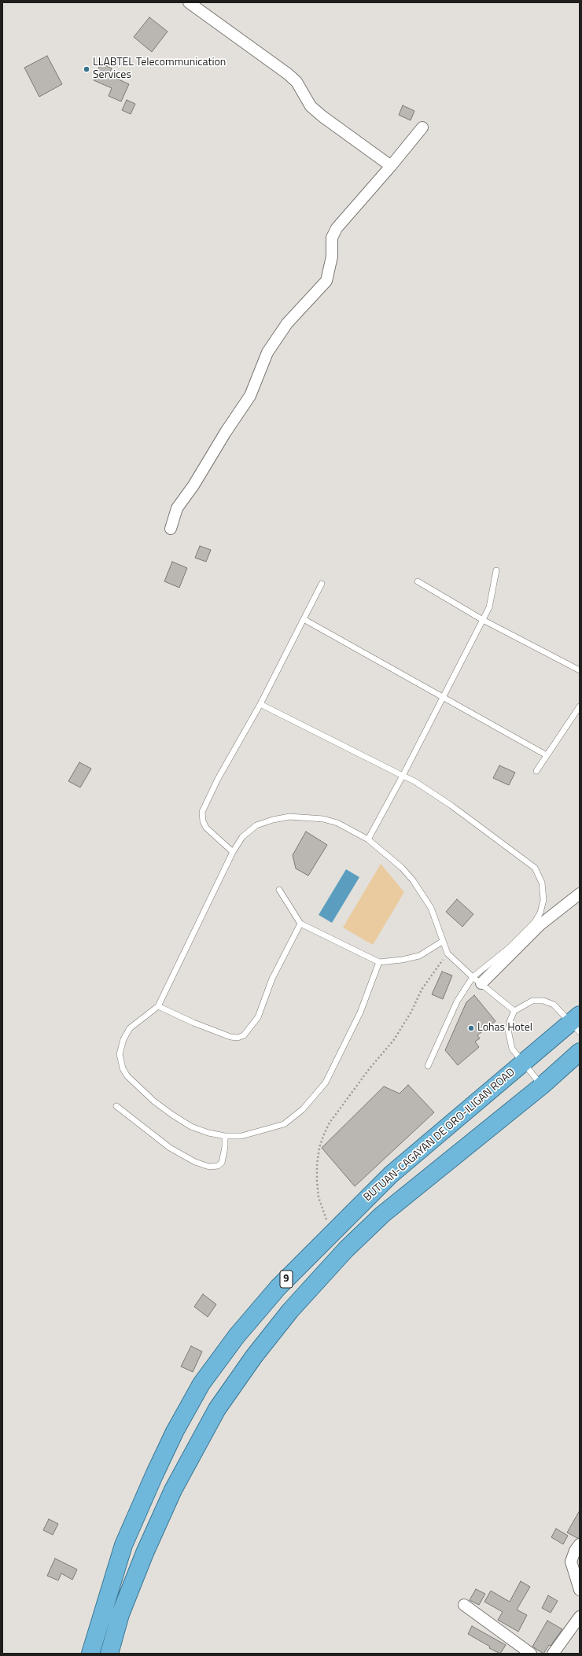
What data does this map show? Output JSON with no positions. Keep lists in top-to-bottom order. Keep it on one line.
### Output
{"streets":{"highway":["BUTUAN-CAGAYAN DE ORO-ILIGAN ROAD","9"]},"places":["LLABTEL Telecommunication Services","Lohas Hotel"]}
